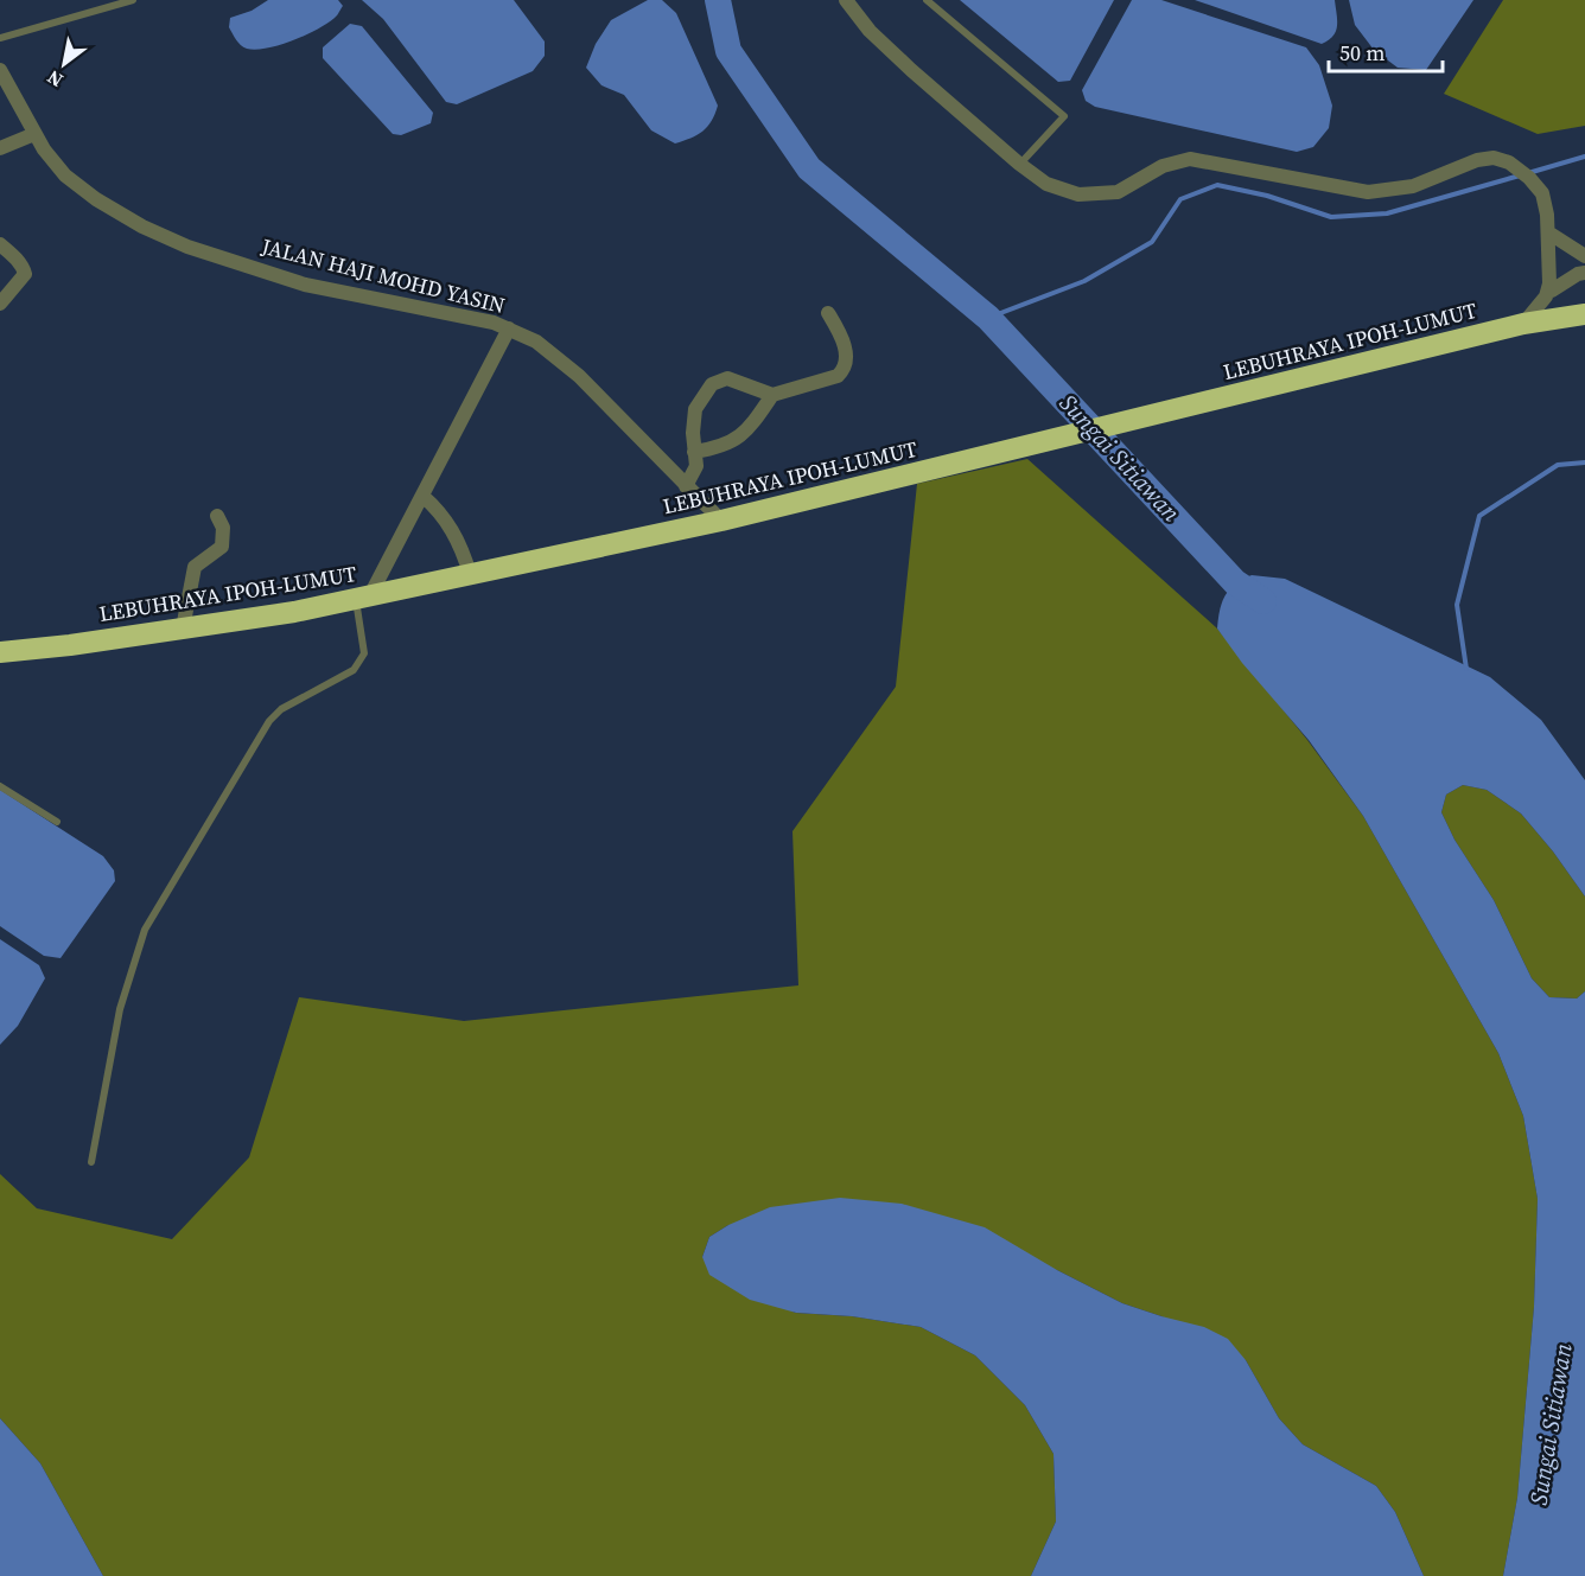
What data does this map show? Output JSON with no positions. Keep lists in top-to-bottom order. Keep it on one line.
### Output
{"streets":{"highway":["LEBUHRAYA IPOH-LUMUT"],"street":["JALAN HAJI MOHD YASIN"]},"crossings":[["JALAN HAJI MOHD YASIN","LEBUHRAYA IPOH-LUMUT"]],"water":["Sungai Sitiawan"],"scale_bar":"50 m","north":"bottom left"}
